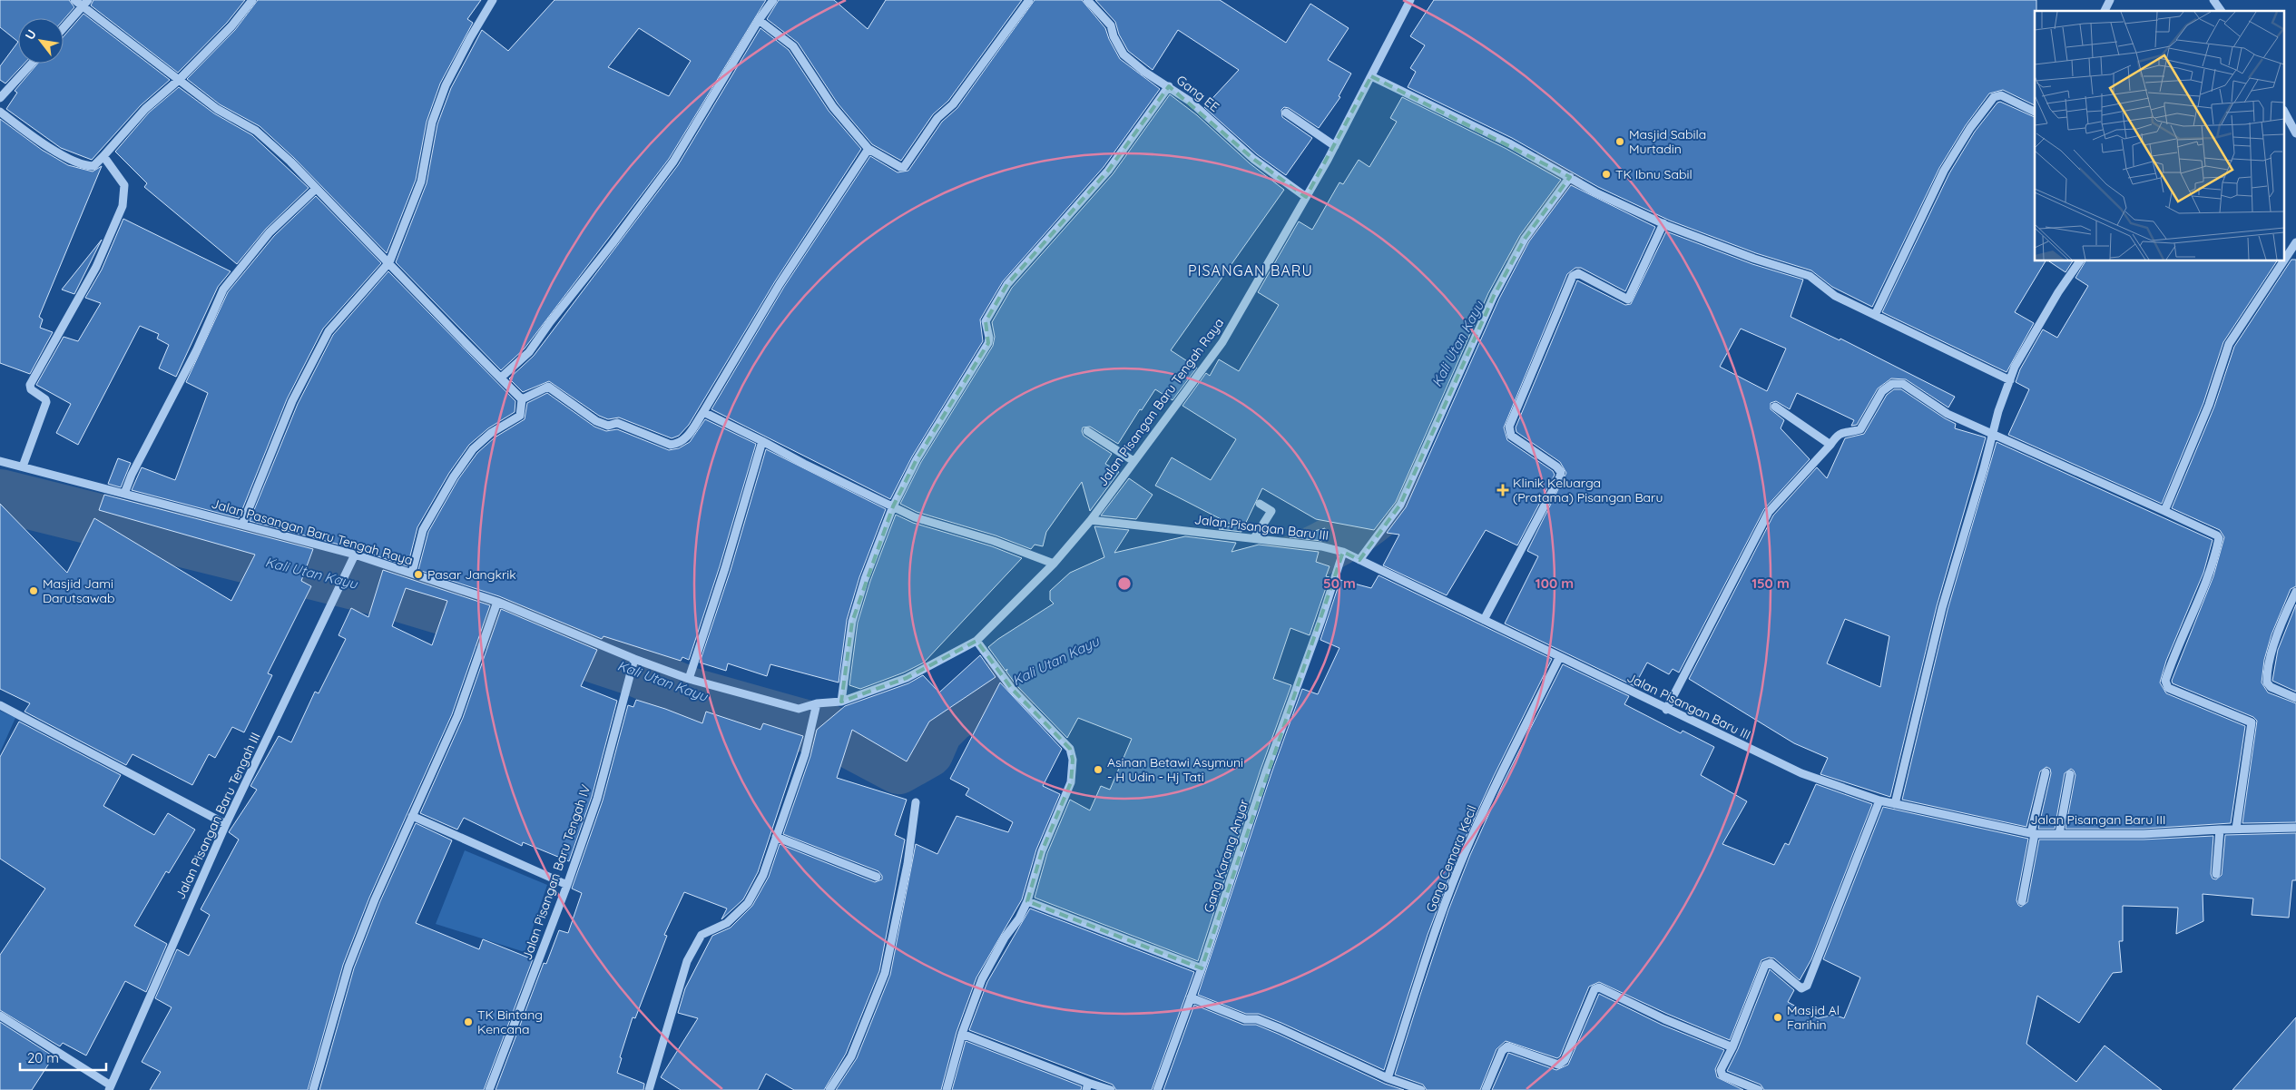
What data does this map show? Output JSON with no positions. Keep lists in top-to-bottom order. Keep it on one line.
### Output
{"streets":{"street":["Gang EE","Jalan Pisangan Baru Tengah Raya","Jalan Pisangan Baru III","Jalan Pasangan Baru Tengah Raya","Jalan Pisangan Baru Tengah III","Gang Karang Anyar","Gang Cemara Kecil","Jalan Pisangan Baru Tengah IV"]},"crossings":[["Gang EE","Jalan Pisangan Baru Tengah Raya"],["Jalan Pisangan Baru Tengah Raya","Jalan Pisangan Baru III"],["Jalan Pisangan Baru Tengah Raya","Jalan Pasangan Baru Tengah Raya"],["Jalan Pisangan Baru III","Gang Karang Anyar"],["Jalan Pisangan Baru III","Gang Cemara Kecil"],["Jalan Pasangan Baru Tengah Raya","Jalan Pisangan Baru Tengah III"],["Jalan Pasangan Baru Tengah Raya","Jalan Pisangan Baru Tengah IV"]],"districts":["PISANGAN BARU"],"water":["Kali Utan Kayu"],"places":{"other":["Masjid Sabila Murtadin","TK Ibnu Sabil","Pasar Jangkrik","Masjid Jami Darutsawab","Asinan Betawi Asymuni - H Udin - Hj Tati","Masjid Al Farihin","TK Bintang Kencana"],"health":["Klinik Keluarga (Pratama) Pisangan Baru"]},"scale_bar":"20 m","north":"top left","rings":["50 m","100 m","150 m"]}
